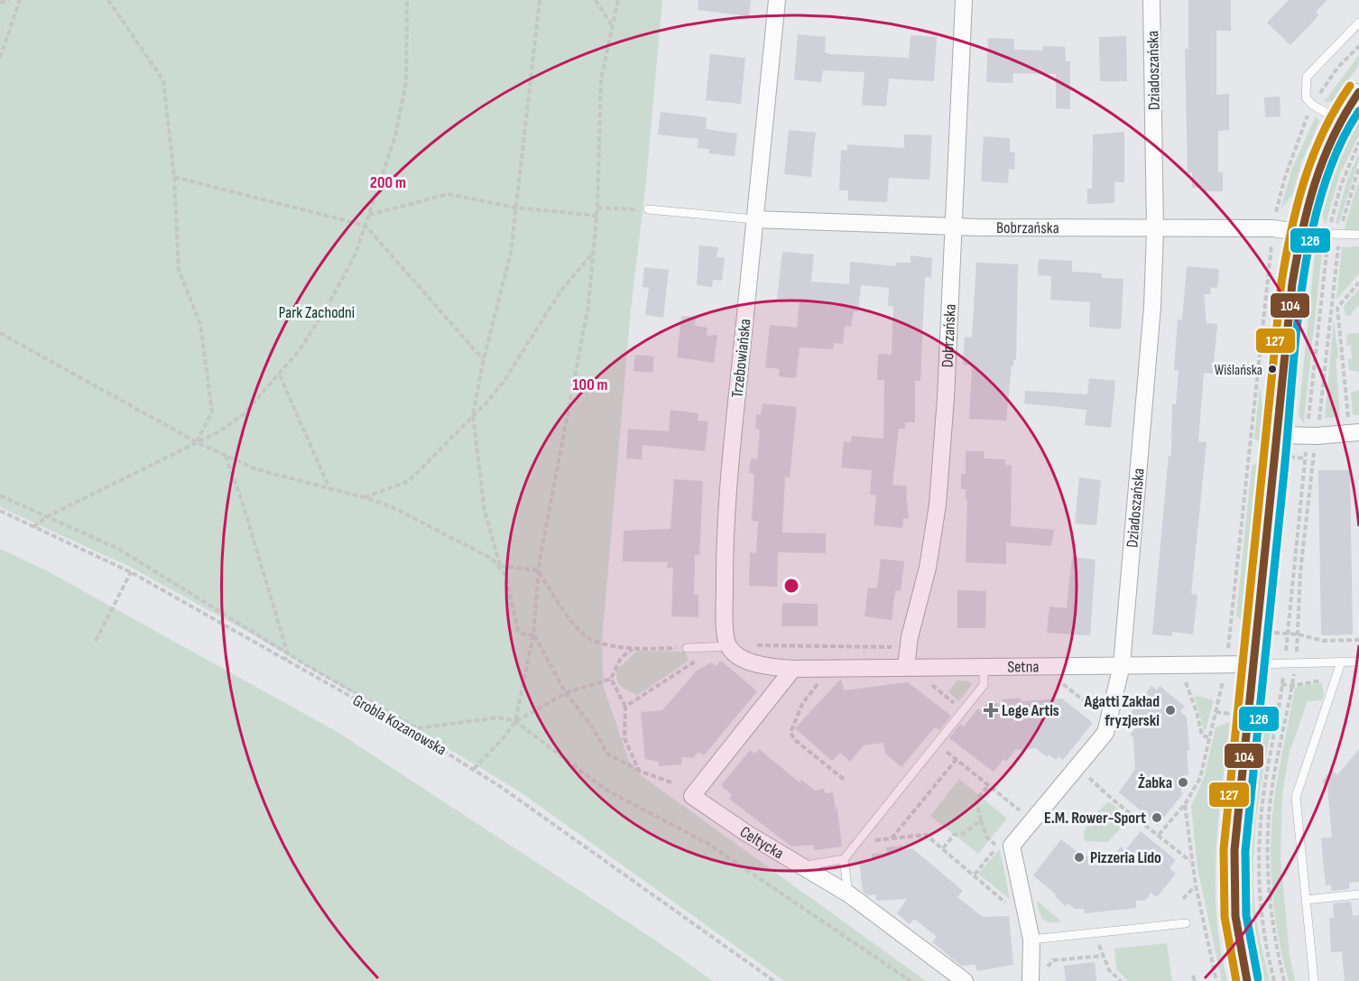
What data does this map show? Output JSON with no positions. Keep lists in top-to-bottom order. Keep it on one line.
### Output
{"streets":{"street":["Dziadoszańska","Bobrzańska","Dobrzańska","Trzebowiańska","Setna","Celtycka"],"path":["Grobla Kozanowska"]},"crossings":[["Dziadoszańska","Bobrzańska"],["Dziadoszańska","Setna"],["Bobrzańska","Dobrzańska"],["Bobrzańska","Trzebowiańska"],["Dobrzańska","Setna"],["Setna","Celtycka"]],"parks":["Park Zachodni"],"places":{"other":["Wiślańska","Agatti Zakład fryzjerski","Żabka","E.M. Rower-Sport","Pizzeria Lido"],"health":["Lege Artis"]},"lines":["transit line 127","transit line 104","transit line 126"],"rings":["200 m","100 m"]}
